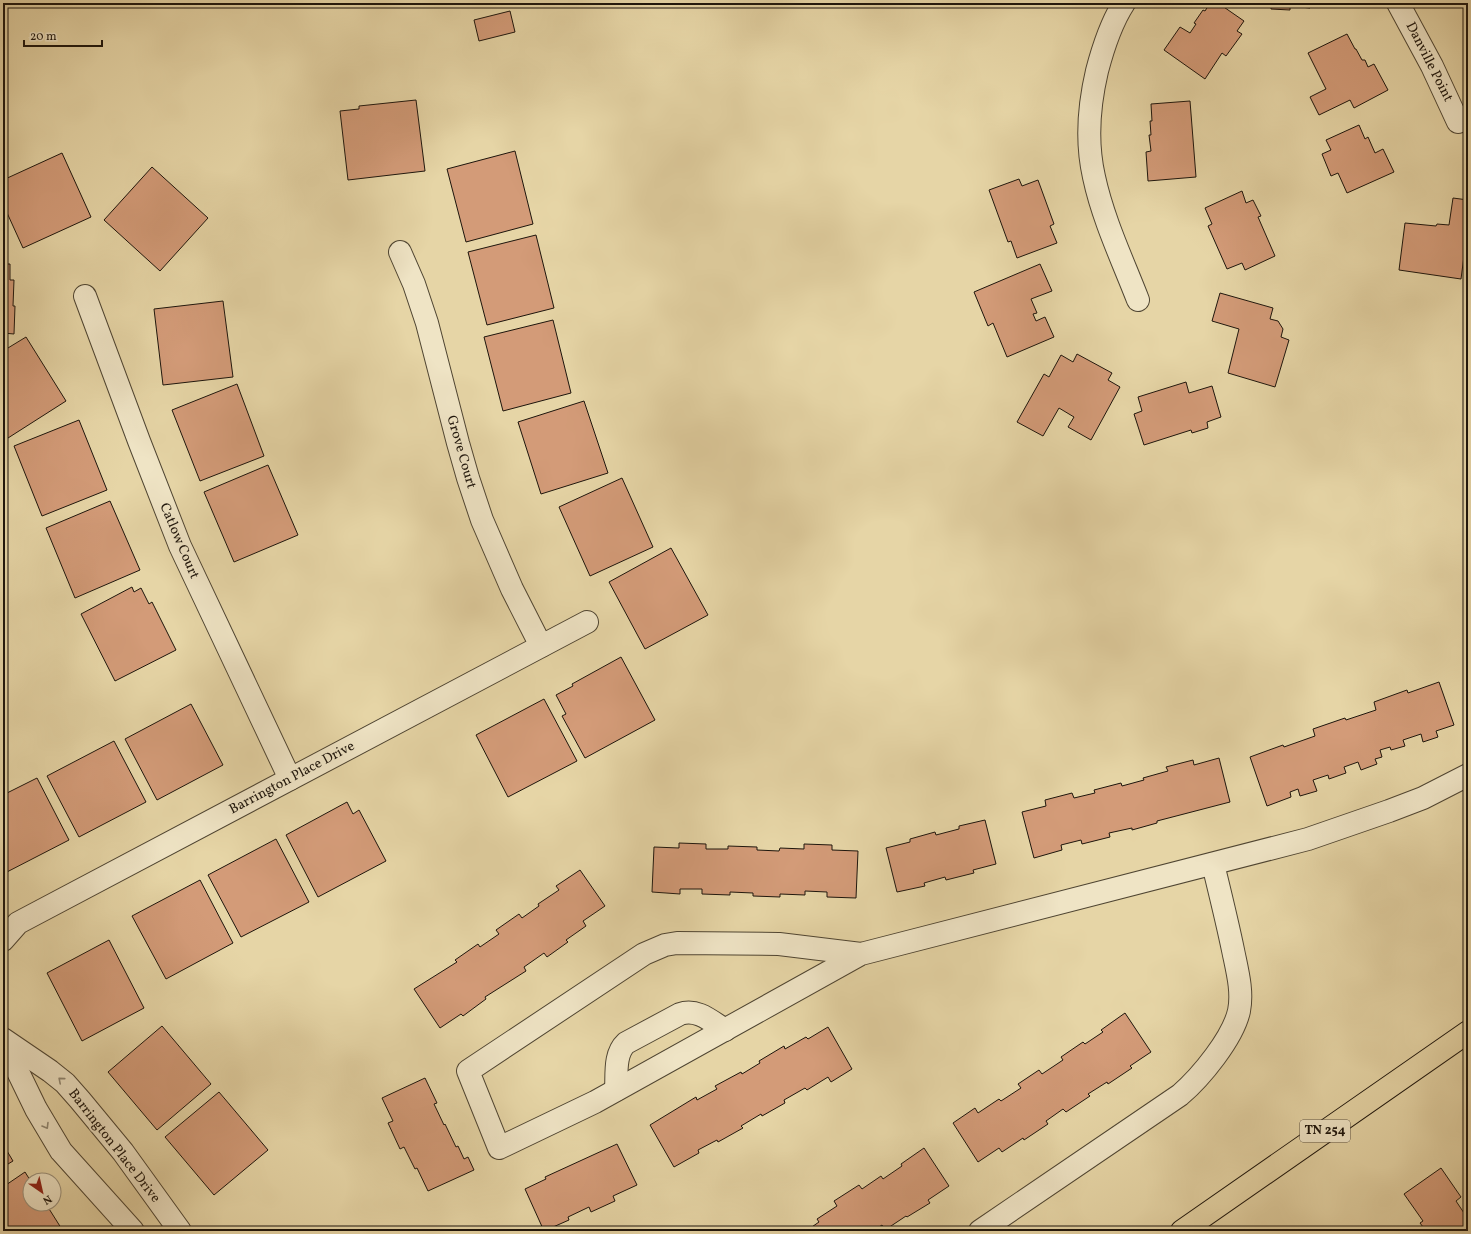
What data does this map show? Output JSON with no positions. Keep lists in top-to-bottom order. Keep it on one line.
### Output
{"streets":{"main road":["TN 254"],"street":["Danville Point","Grove Court","Catlow Court","Barrington Place Drive"]},"crossings":[["Grove Court","Barrington Place Drive"],["Catlow Court","Barrington Place Drive"]],"scale_bar":"20 m","north":"bottom right"}
